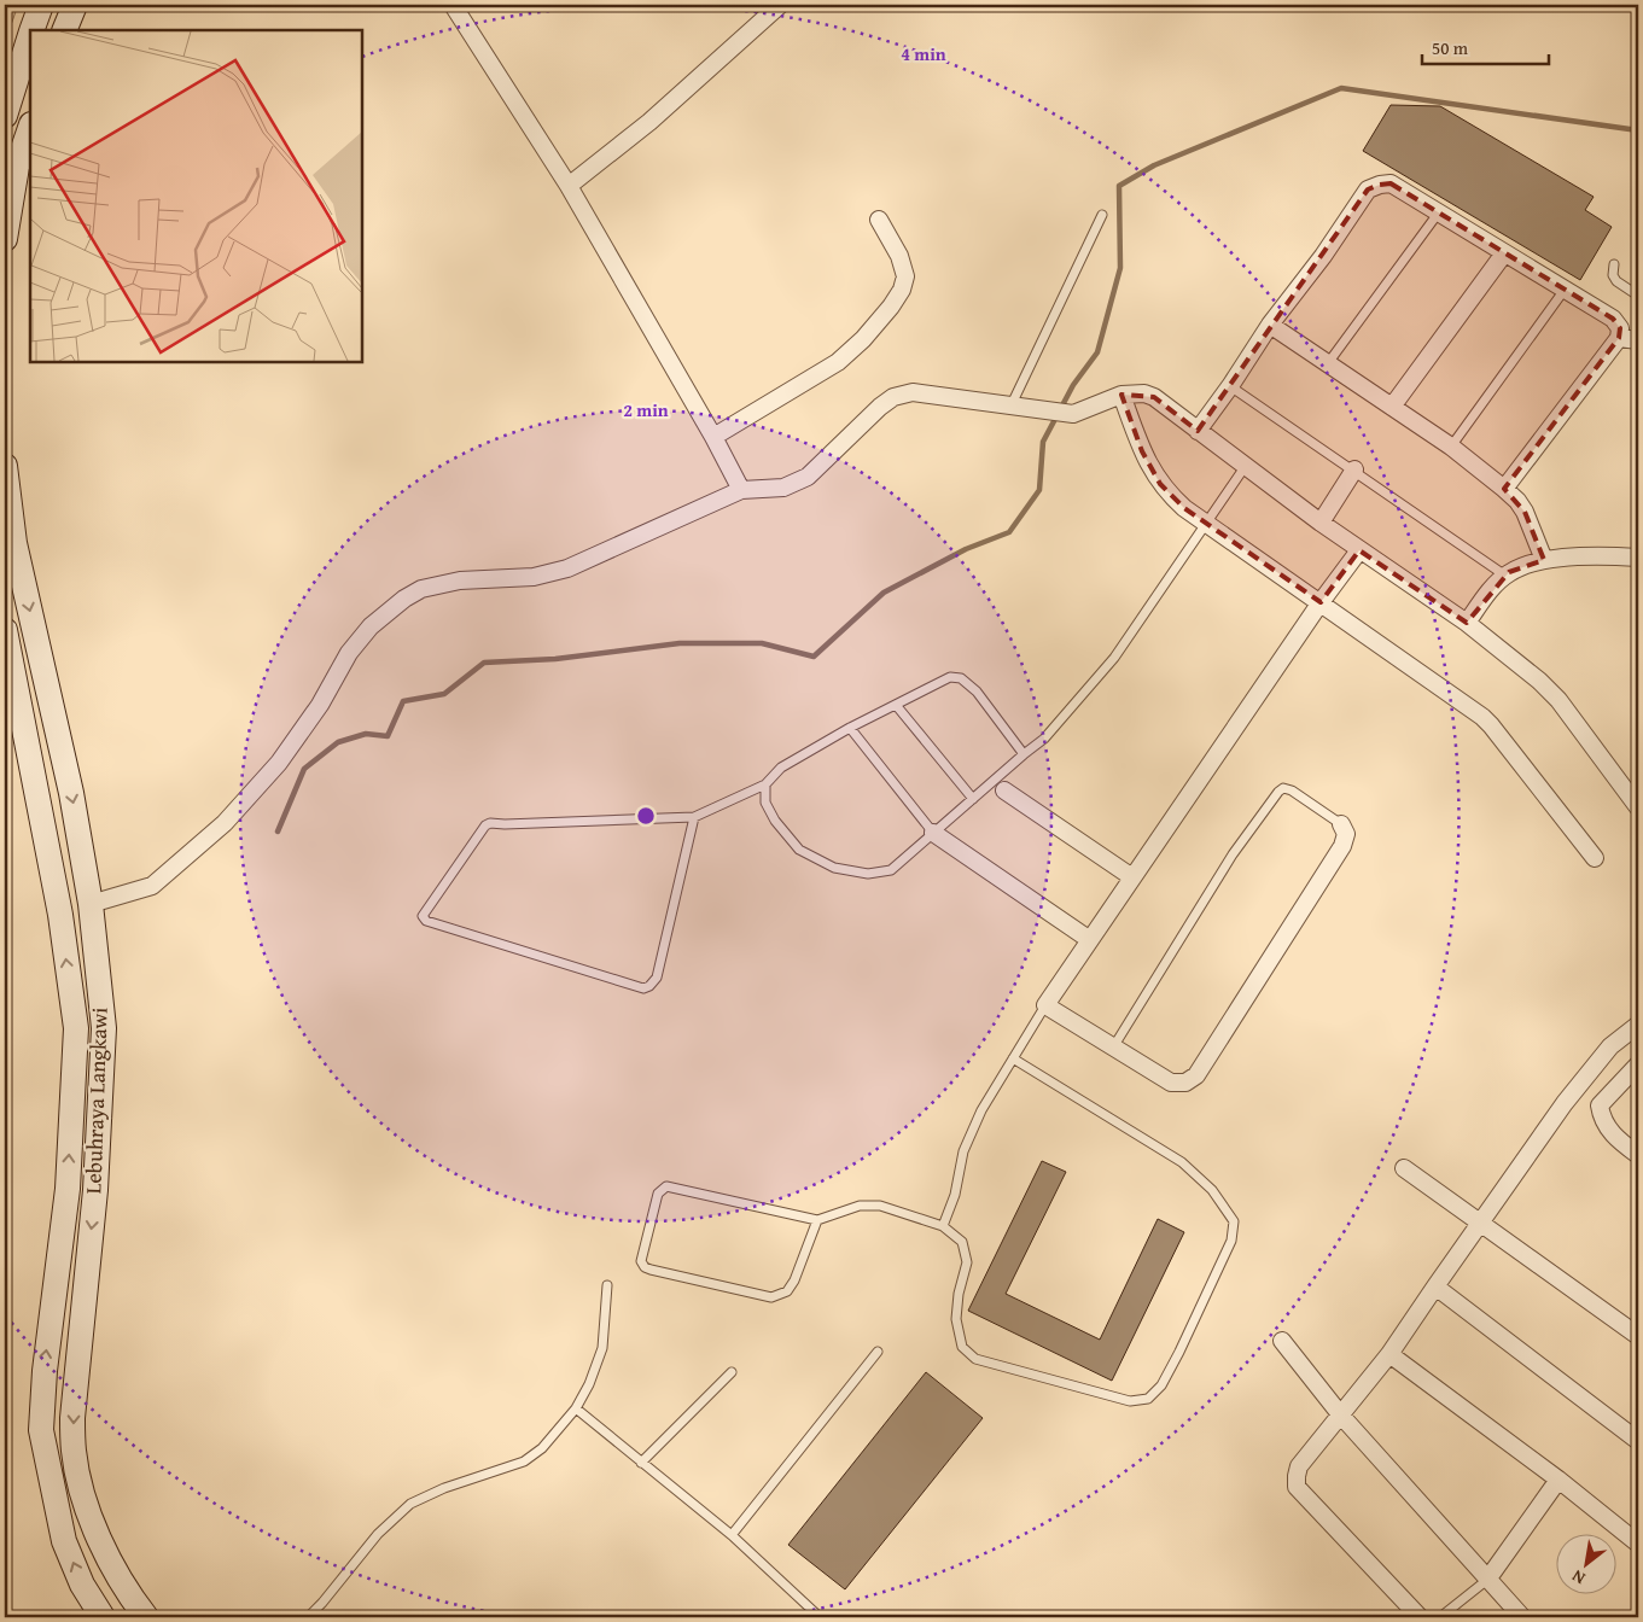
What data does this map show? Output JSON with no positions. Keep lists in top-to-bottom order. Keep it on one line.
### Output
{"streets":{"main road":["Lebuhraya Langkawi"]},"scale_bar":"50 m","north":"bottom left","rings":["4 min","2 min"]}
